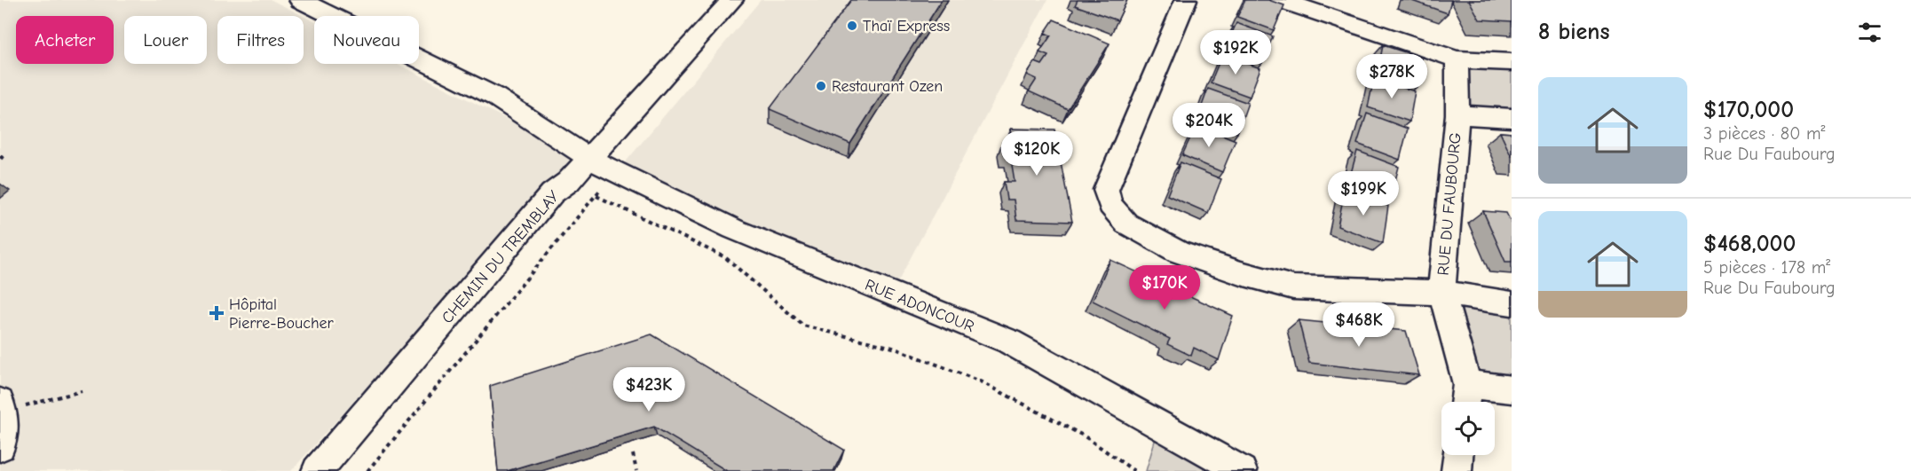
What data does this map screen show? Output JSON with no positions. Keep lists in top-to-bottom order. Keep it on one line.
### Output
{"streets":{"street":["RUE DU FAUBOURG","CHEMIN DU TREMBLAY","RUE ADONCOUR"]},"crossings":[["CHEMIN DU TREMBLAY","RUE ADONCOUR"]],"places":{"other":["Thaï Express","Restaurant Ozen"],"health":["Hôpital Pierre-Boucher"]},"page":{"heading":"8 biens","chip":["Acheter","Louer","Filtres","Nouveau"],"price":["$192K","$278K","$204K","$120K","$199K","$170K","$468K","$423K"],"list":[{"name":"$170,000","note":"3 pièces · 80 m² · Rue Du Faubourg"},{"name":"$468,000","note":"5 pièces · 178 m² · Rue Du Faubourg"}]}}
